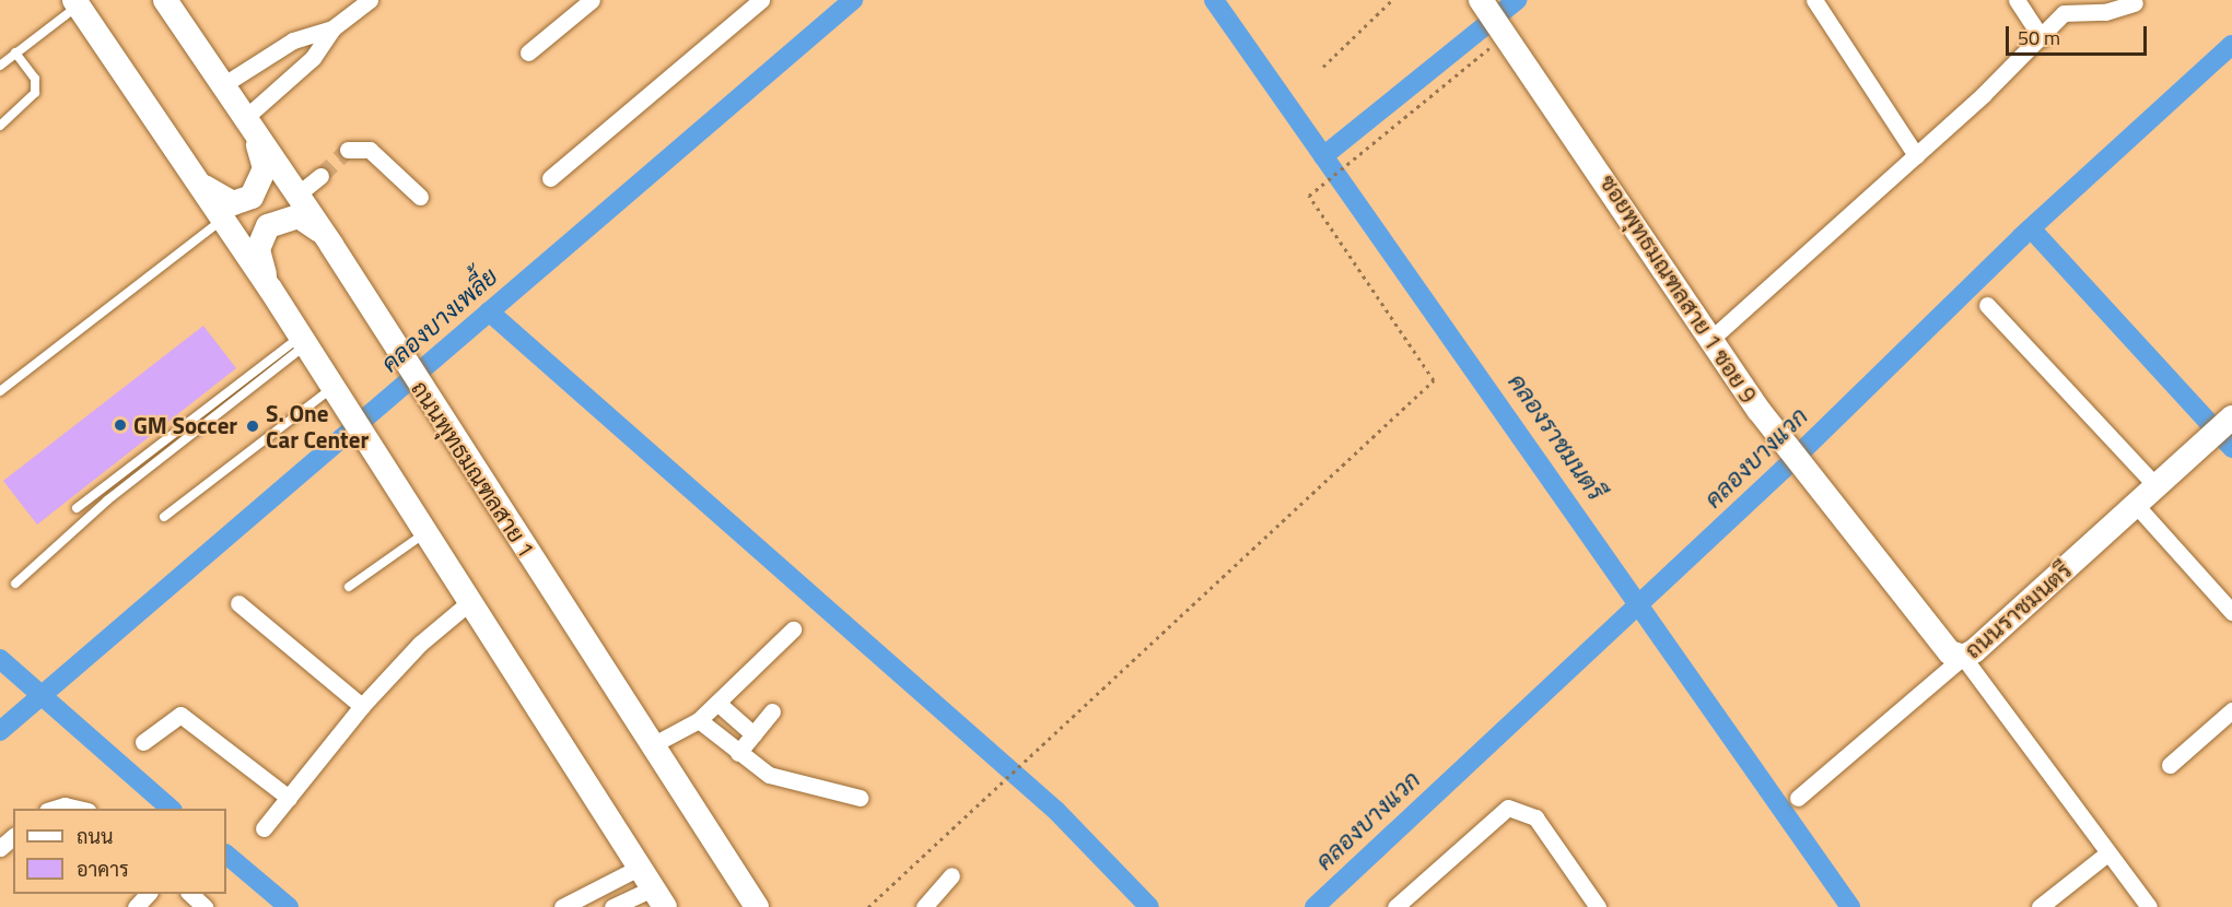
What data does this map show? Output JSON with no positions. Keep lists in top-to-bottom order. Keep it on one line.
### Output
{"streets":{"main road":["ซอยพุทธมณฑลสาย 1 ซอย 9","ถนนพุทธมณฑลสาย 1","ถนนราชมนตรี"]},"crossings":[["ซอยพุทธมณฑลสาย 1 ซอย 9","ถนนราชมนตรี"]],"water":["คลองบางเพลี้ย","คลองราชมนตรี","คลองบางแวก"],"places":["GM Soccer","S. One Car Center"],"legend":["ถนน","อาคาร"],"scale_bar":"50 m"}
